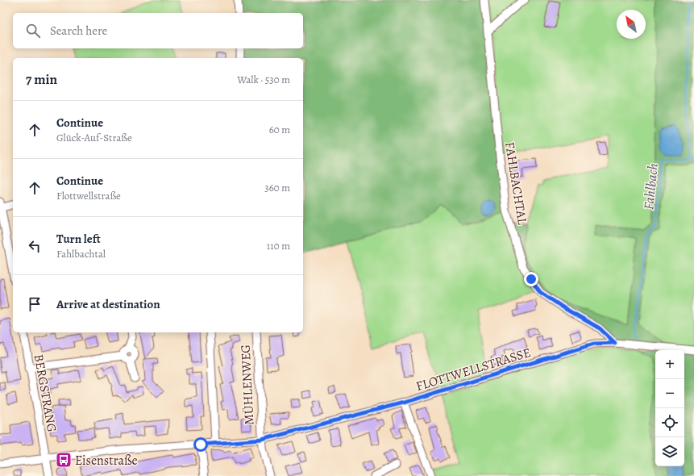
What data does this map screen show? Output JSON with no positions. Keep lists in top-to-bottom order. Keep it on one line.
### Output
{"streets":{"street":["FAHLBACHTAL","FLOTTWELLSTRASSE","MÜHLENWEG","BERGSTRANG"]},"crossings":[["FAHLBACHTAL","FLOTTWELLSTRASSE"],["FLOTTWELLSTRASSE","MÜHLENWEG"],["FLOTTWELLSTRASSE","BERGSTRANG"]],"water":["Fahlbach"],"places":{"bus stop":["Eisenstraße"]},"north":"top left","page":{"search":"Search here","heading":["7 min","Walk · 530 m"],"list":[["Continue","Glück-Auf-Straße","60 m"],["Continue","Flottwellstraße","360 m"],["Turn left","Fahlbachtal","110 m"],"Arrive at destination"],"map_buttons":["+","−"]}}
